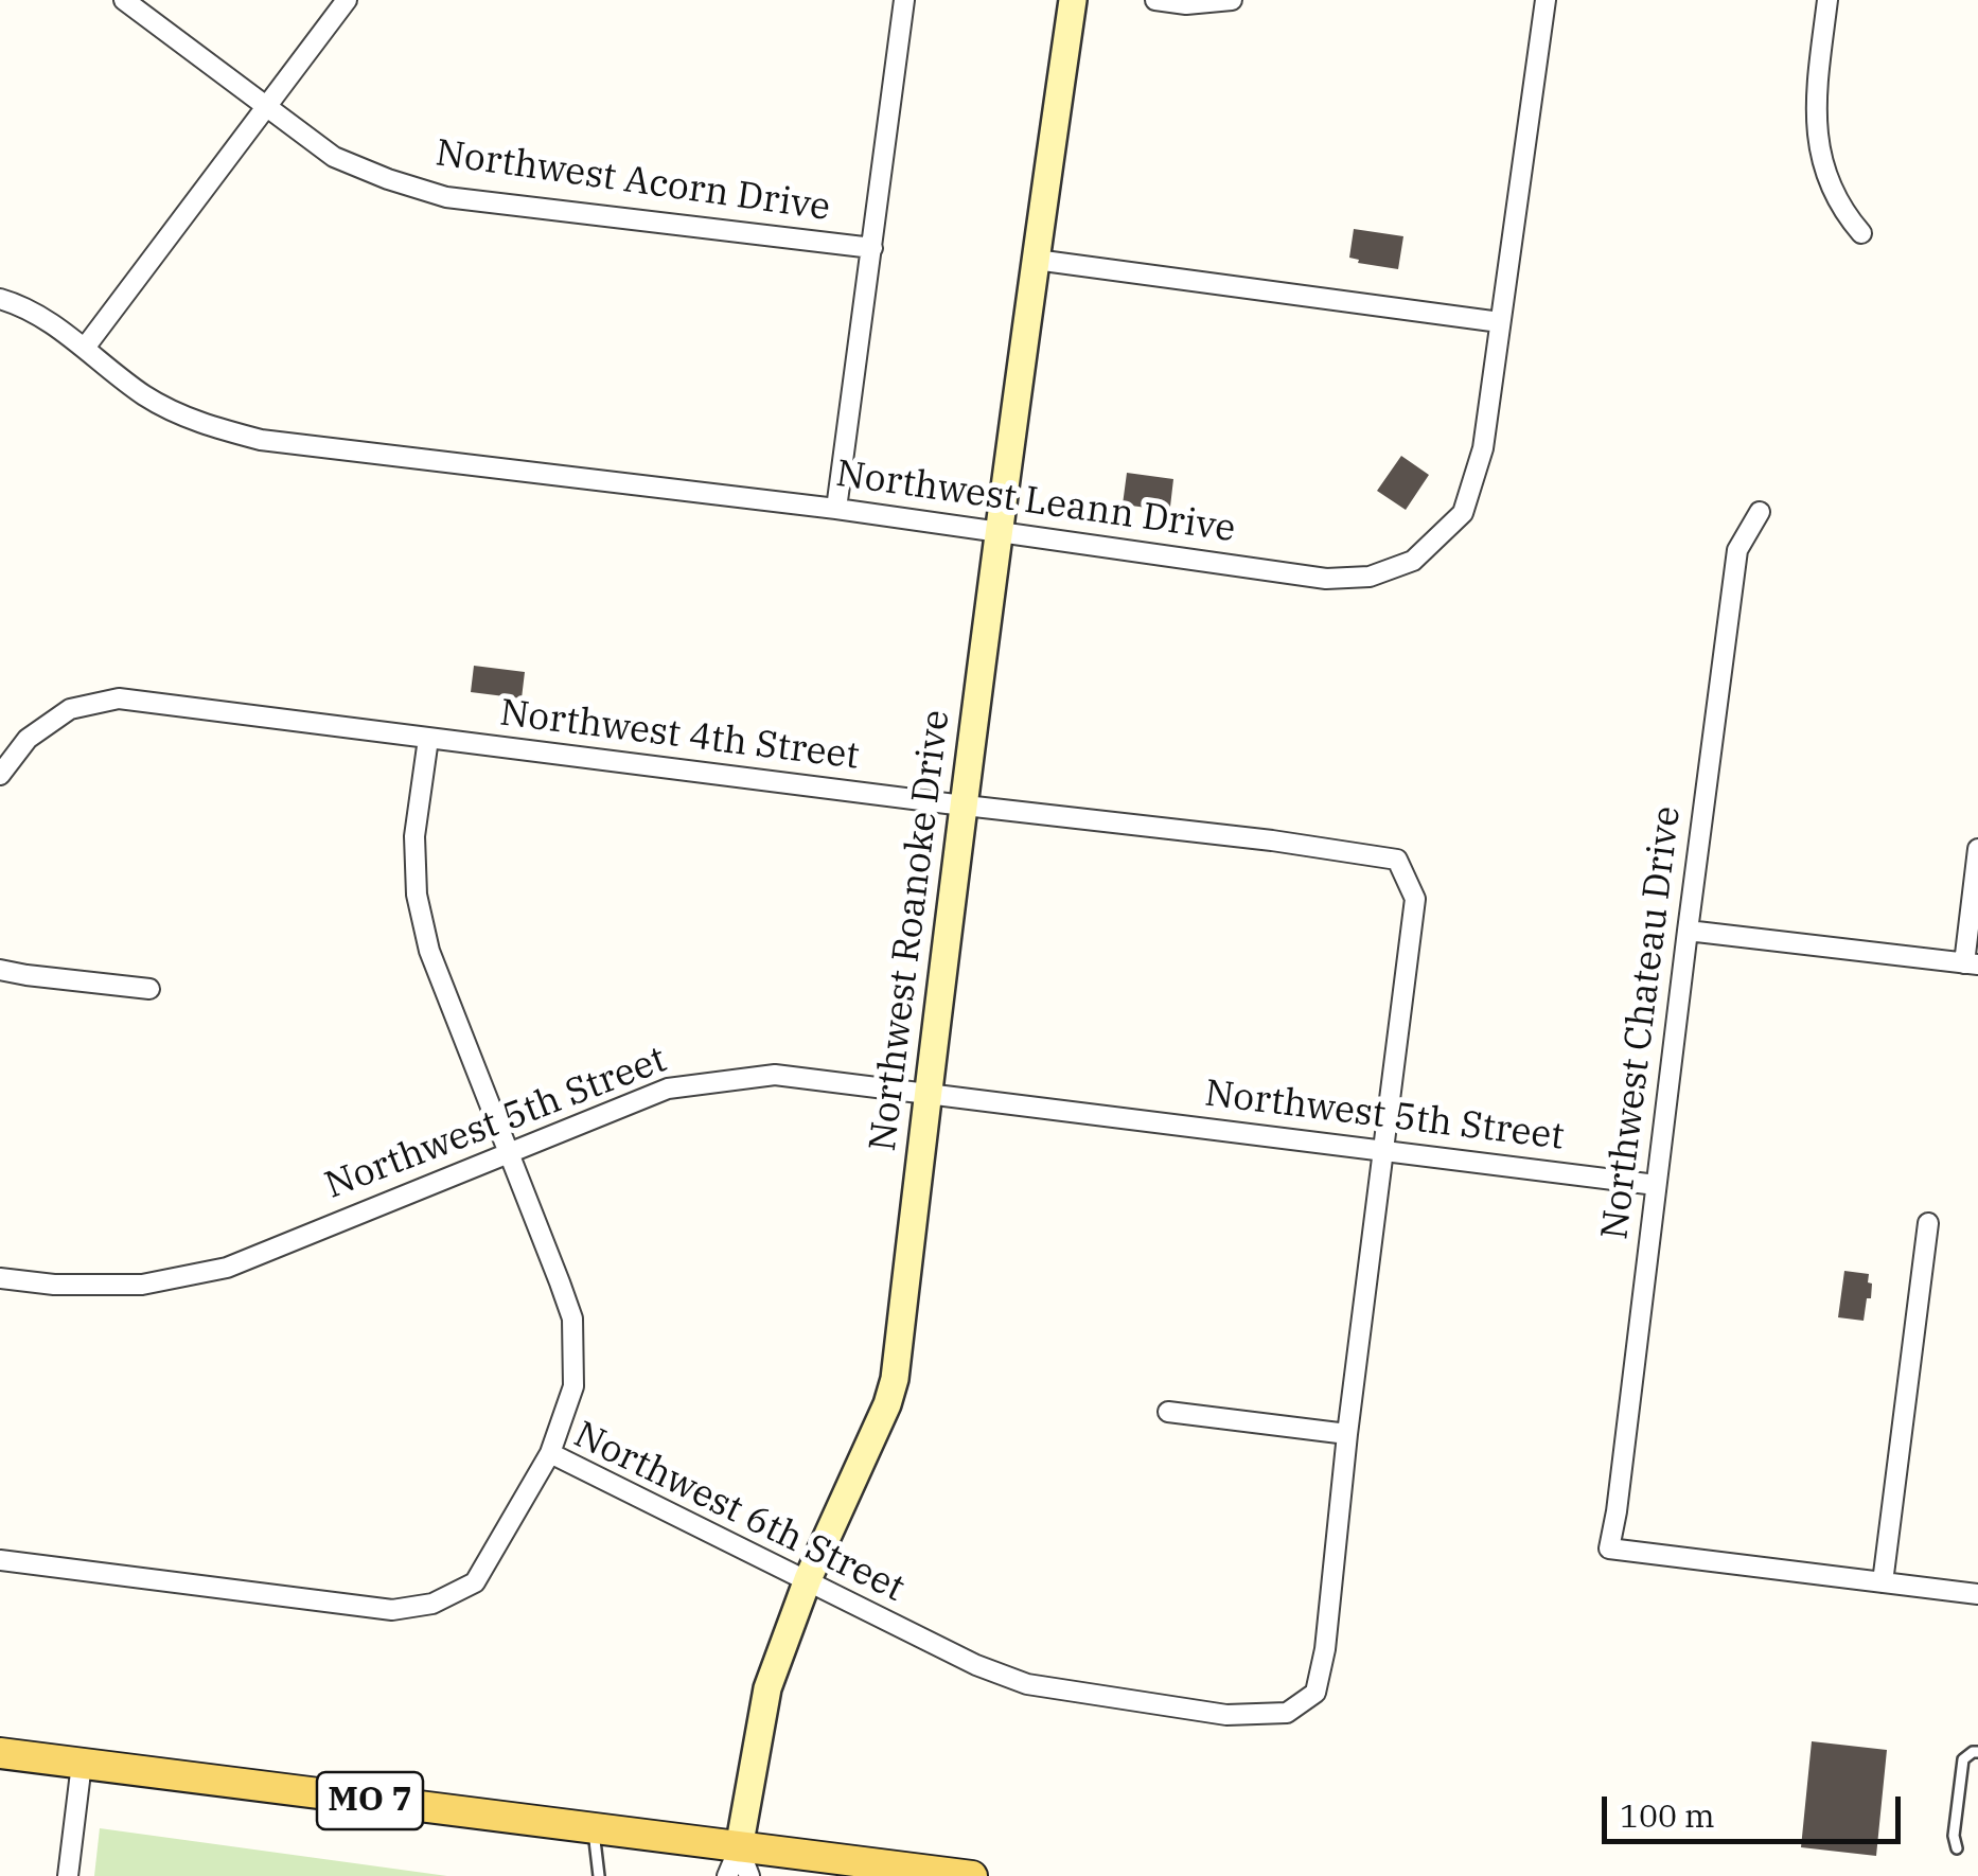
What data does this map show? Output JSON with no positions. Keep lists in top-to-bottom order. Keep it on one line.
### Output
{"streets":{"main road":["MO 7"],"street":["Northwest Acorn Drive","Northwest Leann Drive","Northwest 4th Street","Northwest Roanoke Drive","Northwest Chateau Drive","Northwest 5th Street","Northwest 6th Street"]},"crossings":[["Northwest Leann Drive","Northwest Roanoke Drive"],["Northwest 4th Street","Northwest Roanoke Drive"],["Northwest 4th Street","Northwest 5th Street"],["Northwest Roanoke Drive","Northwest 5th Street"],["Northwest Roanoke Drive","Northwest 6th Street"],["Northwest Roanoke Drive","MO 7"],["Northwest Chateau Drive","Northwest 5th Street"]],"scale_bar":"100 m"}
